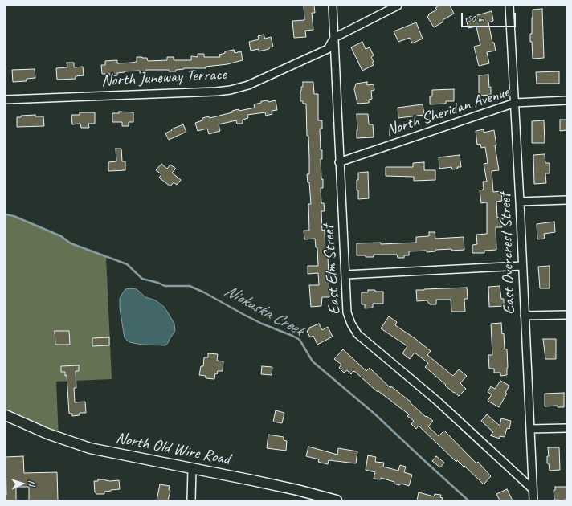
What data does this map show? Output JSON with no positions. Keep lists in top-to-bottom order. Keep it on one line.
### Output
{"streets":{"street":["North Juneway Terrace","North Sheridan Avenue","East Overcrest Street","East Elm Street","North Old Wire Road"]},"crossings":[["North Juneway Terrace","East Elm Street"],["North Sheridan Avenue","East Overcrest Street"],["North Sheridan Avenue","East Elm Street"],["East Overcrest Street","East Elm Street"]],"water":["Niokaska Creek"],"scale_bar":"50 m","north":"right"}
